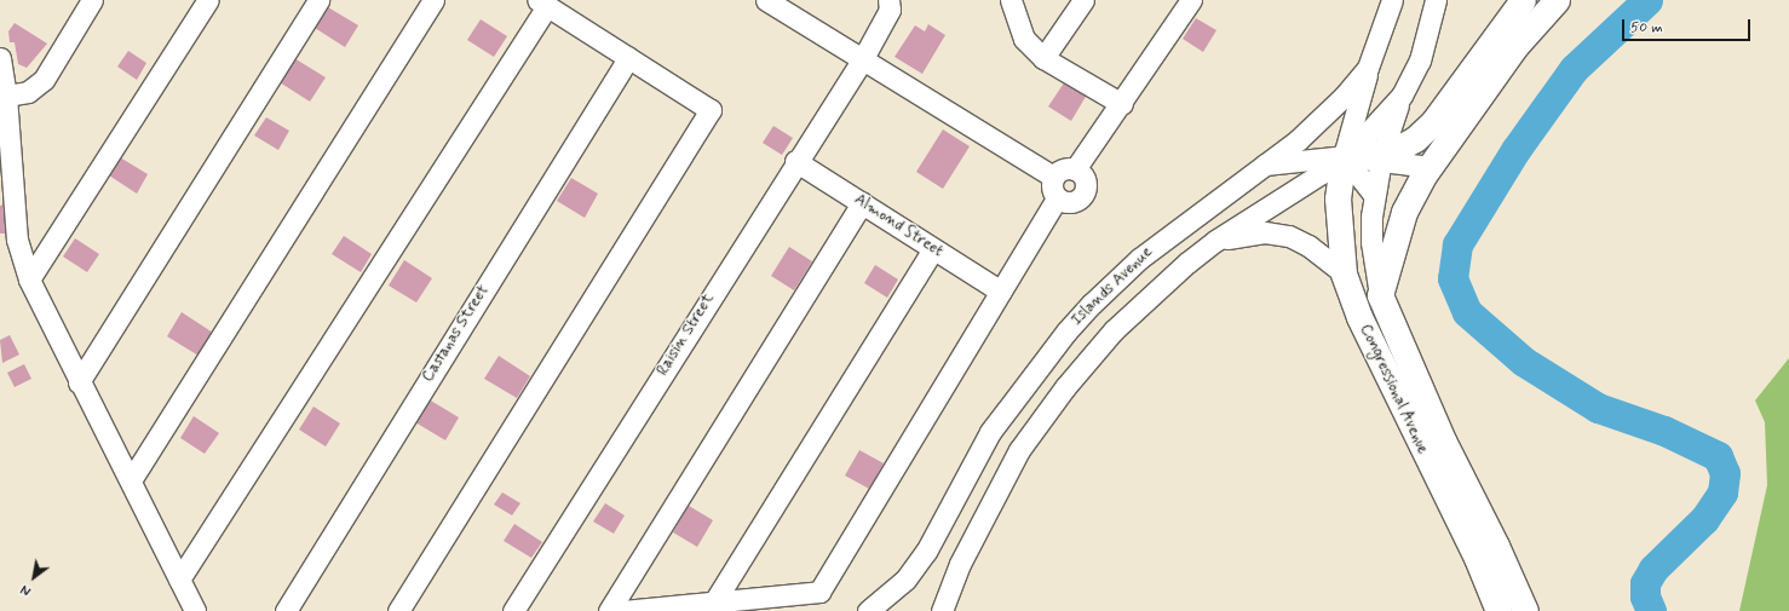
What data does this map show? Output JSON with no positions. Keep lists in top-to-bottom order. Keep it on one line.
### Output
{"streets":{"main road":["Congressional Avenue"],"street":["Almond Street","Islands Avenue","Castanas Street","Raisin Street"]},"crossings":[["Almond Street","Raisin Street"],["Islands Avenue","Congressional Avenue"]],"scale_bar":"50 m","north":"bottom left"}
